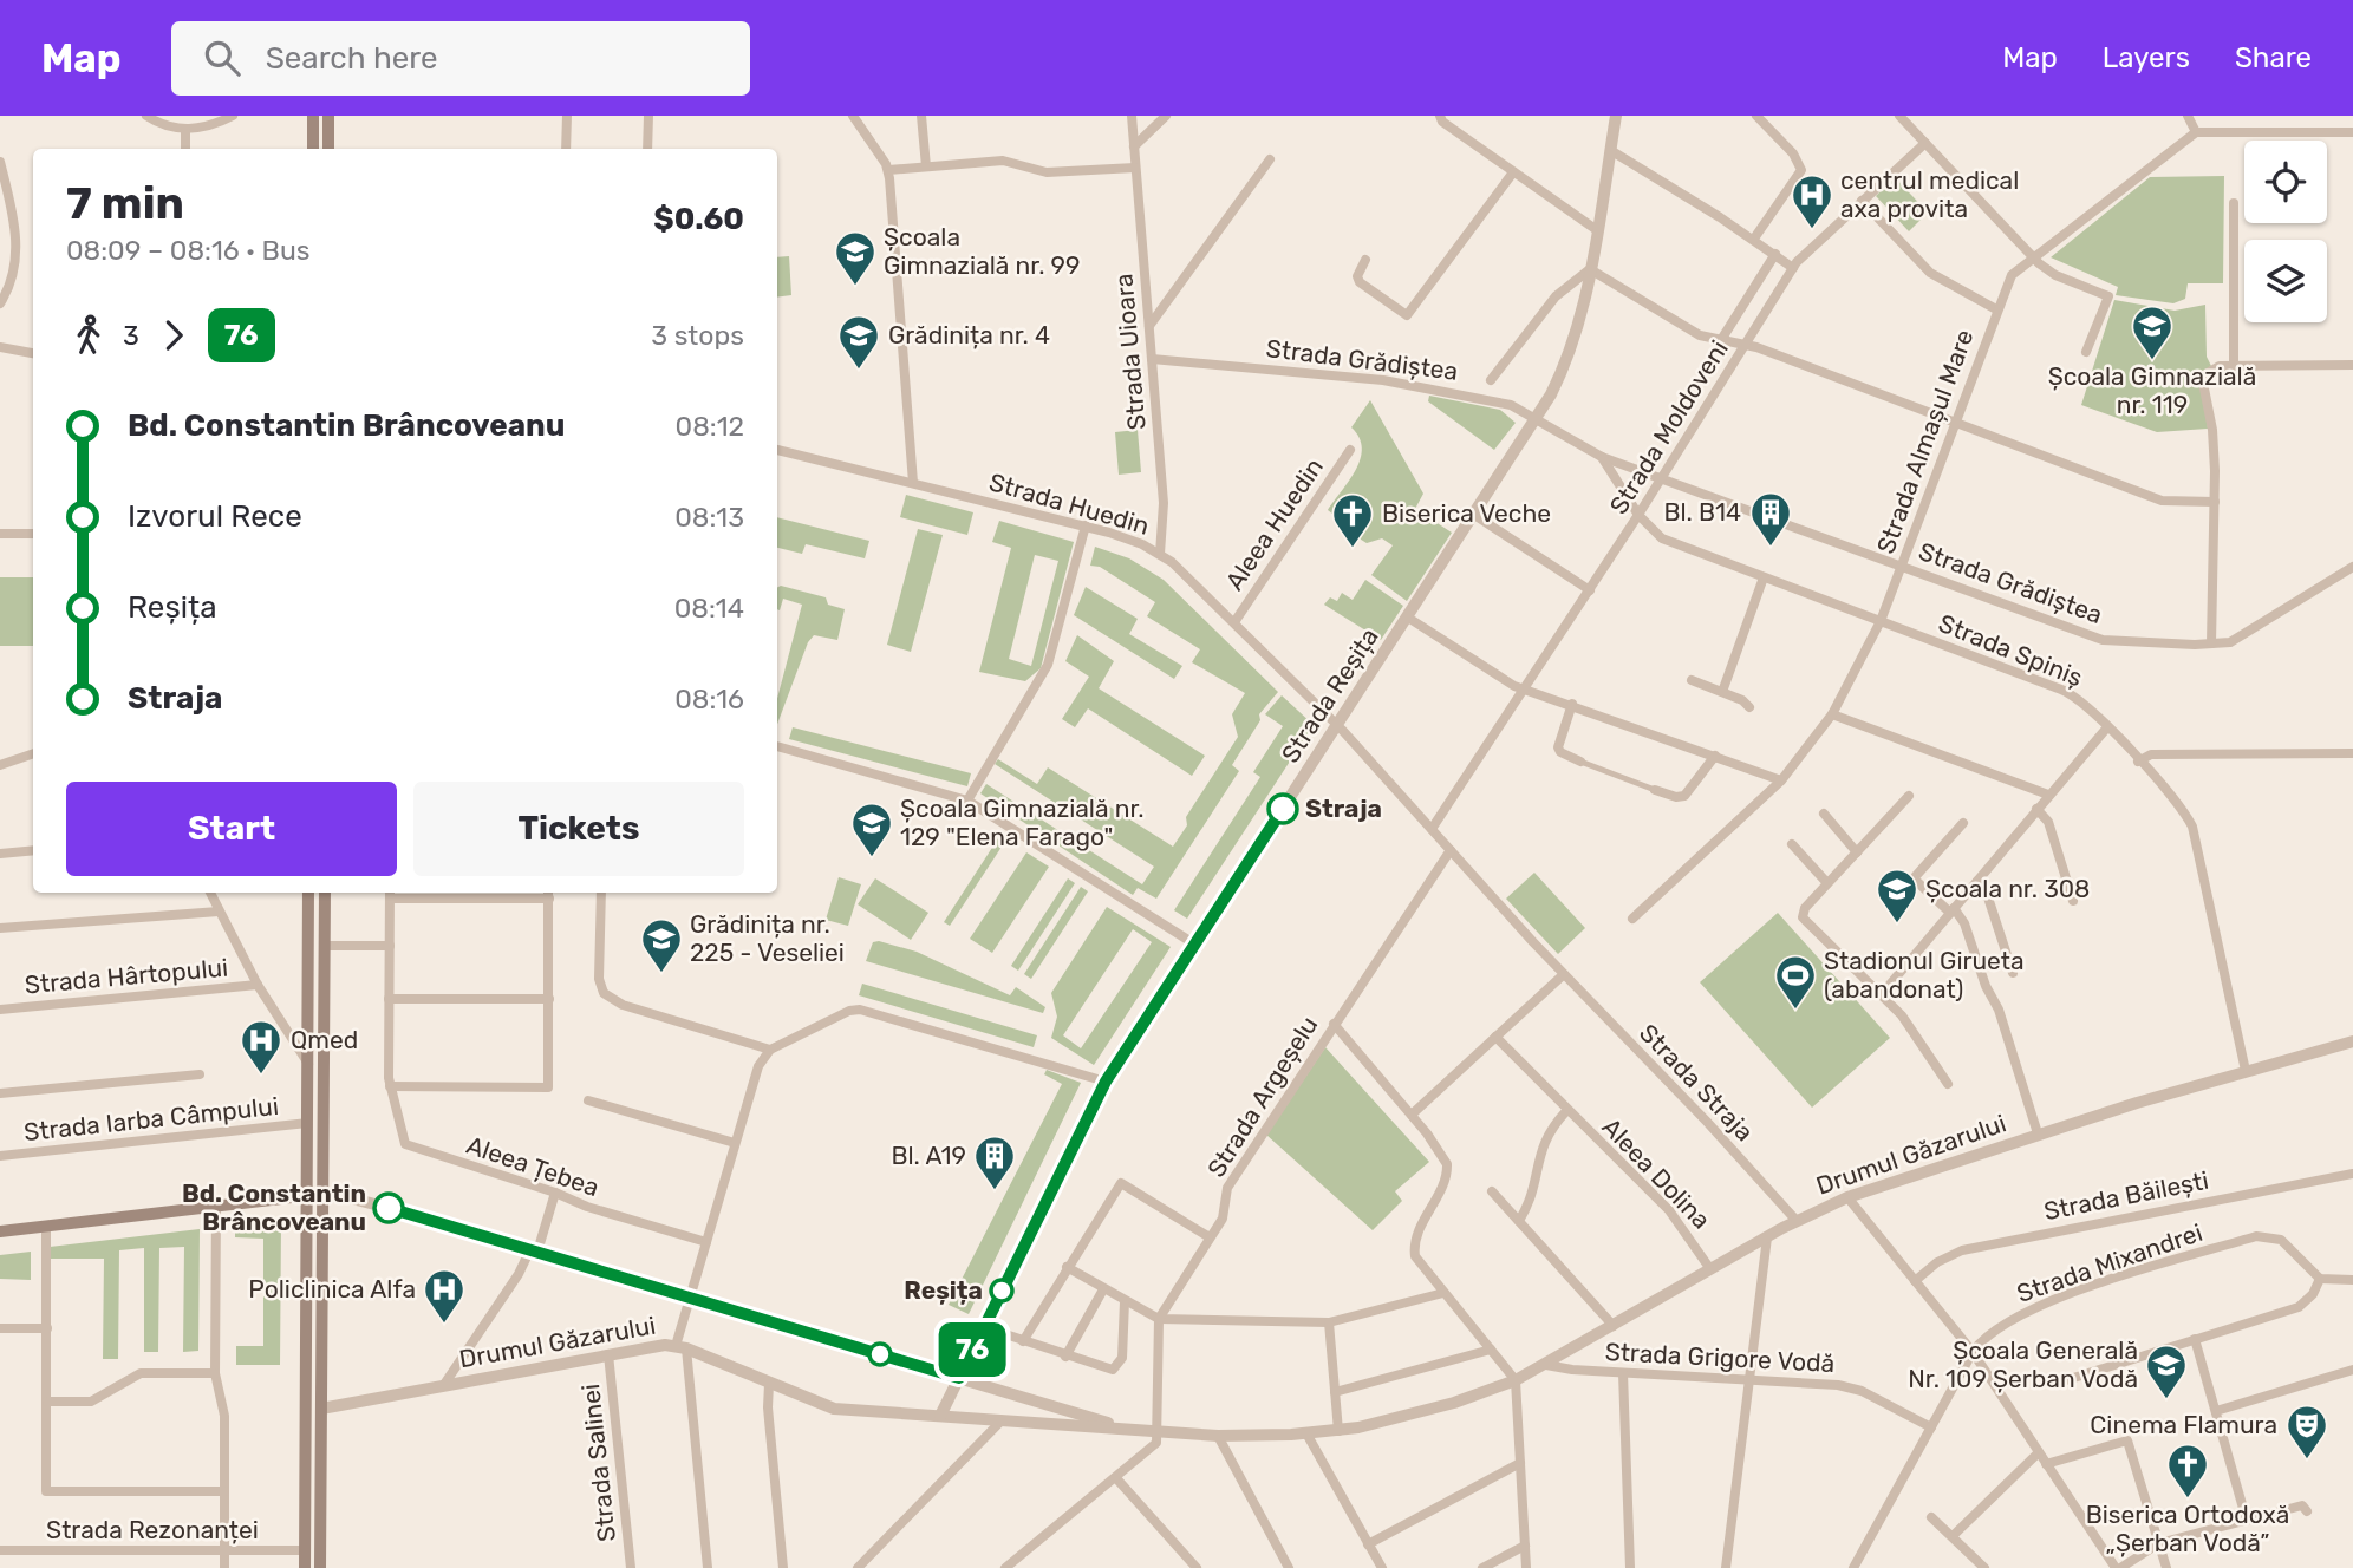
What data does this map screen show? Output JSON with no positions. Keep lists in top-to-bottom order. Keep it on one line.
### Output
{"streets":{"street":["Strada Uioara","Strada Grădiștea","Strada Moldoveni","Strada Almașul Mare","Strada Huedin","Aleea Huedin","Strada Spiniș","Strada Reșița","Strada Hârtopului","Strada Straja","Strada Argeșelu","Strada Iarba Câmpului","Drumul Găzarului","Aleea Țebea","Aleea Dolina","Strada Băilești","Strada Mixandrei","Strada Grigore Vodă","Strada Salinei","Strada Rezonanței"]},"crossings":[["Strada Uioara","Strada Grădiștea"],["Strada Uioara","Strada Huedin"],["Strada Grădiștea","Strada Moldoveni"],["Strada Grădiștea","Strada Almașul Mare"],["Strada Grădiștea","Strada Spiniș"],["Strada Grădiștea","Strada Reșița"],["Strada Moldoveni","Strada Spiniș"],["Strada Moldoveni","Strada Straja"],["Strada Almașul Mare","Strada Spiniș"],["Strada Huedin","Aleea Huedin"],["Strada Huedin","Strada Reșița"],["Strada Huedin","Strada Straja"],["Strada Spiniș","Drumul Găzarului"],["Strada Reșița","Strada Straja"],["Strada Straja","Strada Argeșelu"],["Strada Straja","Drumul Găzarului"],["Drumul Găzarului","Aleea Dolina"],["Drumul Găzarului","Strada Grigore Vodă"],["Drumul Găzarului","Strada Salinei"],["Strada Mixandrei","Strada Grigore Vodă"]],"places":{"hospital":["centrul medical axa provita","Qmed","Policlinica Alfa"],"school or university":["Școala Gimnazială nr. 99","Școala Gimnazială nr. 119","Grădinița nr. 4","Școala Gimnazială nr. 129 \"Elena Farago\"","Școala nr. 308","Grădinița nr. 225 - Veseliei","Școala Generală Nr. 109 Șerban Vodă"],"building":["Bl. B14","Bl. A19"],"church":["Biserica Veche","Biserica Ortodoxă „Șerban Vodă”"],"other":["Straja","Bd. Constantin Brâncoveanu","Reșița"],"sports":["Stadionul Girueta (abandonat)"],"theatre":["Cinema Flamura"]},"lines":["bus line 76"],"page":{"header":"Map","search":"Search here","nav":["Map","Layers","Share"],"on_map":"76","heading":["7 min","08:09 – 08:16 · Bus","$0.60"],"legs":["3","76","3 stops"],"list":[{"name":"Bd. Constantin Brâncoveanu","value":"08:12"},{"name":"Izvorul Rece","value":"08:13"},{"name":"Reșița","value":"08:14"},{"name":"Straja","value":"08:16"}],"buttons":["Start","Tickets"]}}
